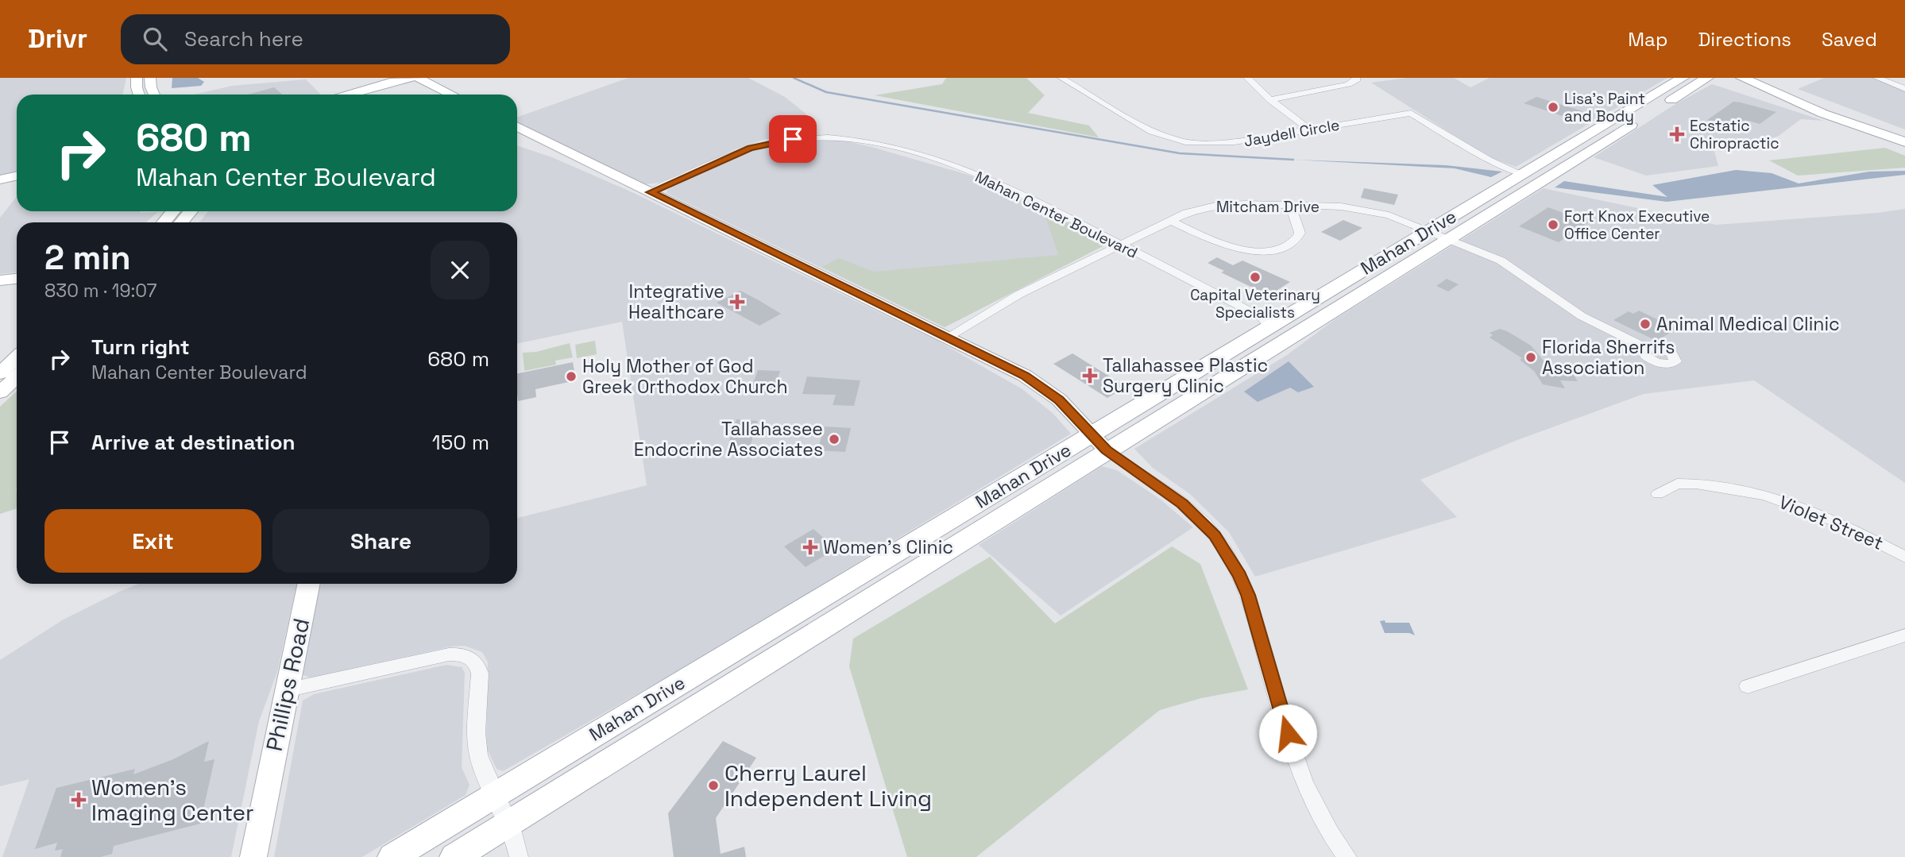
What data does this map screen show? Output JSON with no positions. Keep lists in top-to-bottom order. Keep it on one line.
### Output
{"streets":{"main road":["Mahan Drive"],"street":["Jaydell Circle","Mitcham Drive","Mahan Center Boulevard","Violet Street","Phillips Road"]},"crossings":[["Jaydell Circle","Mahan Drive"],["Mitcham Drive","Mahan Center Boulevard"],["Mitcham Drive","Mahan Drive"],["Mahan Center Boulevard","Mahan Drive"]],"places":{"other":["Lisa's Paint and Body","Fort Knox Executive Office Center","Capital Veterinary Specialists","Animal Medical Clinic","Florida Sherrifs Association","Holy Mother of God Greek Orthodox Church","Tallahassee Endocrine Associates","Cherry Laurel Independent Living"],"health":["Ecstatic Chiropractic","Integrative Healthcare","Tallahassee Plastic Surgery Clinic","Women's Clinic","Women's Imaging Center"]},"page":{"header":"Drivr","search":"Search here","nav":["Map","Directions","Saved"],"turn":["680 m","Mahan Center Boulevard"],"heading":["2 min","830 m · 19:07"],"list":[{"name":"Turn right","note":"Mahan Center Boulevard","value":"680 m"},{"name":"Arrive at destination","value":"150 m"}],"buttons":["Exit","Share"]}}
